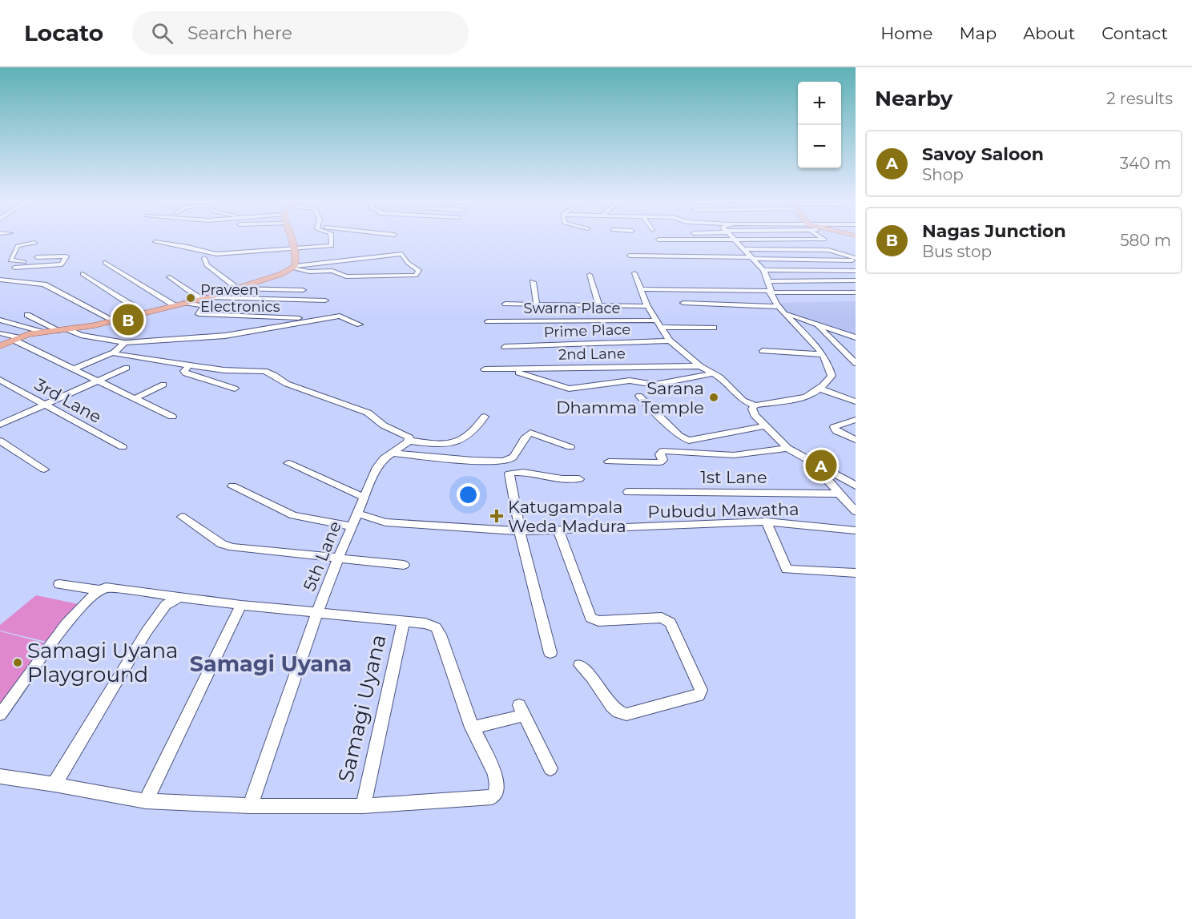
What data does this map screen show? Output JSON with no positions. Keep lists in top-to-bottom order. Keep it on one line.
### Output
{"streets":{"street":["Swarna Place","Prime Place","2nd Lane","3rd Lane","1st Lane","Pubudu Mawatha","5th Lane","Samagi Uyana"]},"crossings":[["Pubudu Mawatha","5th Lane"],["5th Lane","Samagi Uyana"]],"districts":["Samagi Uyana"],"places":{"other":["Praveen Electronics","Sarana Dhamma Temple","Samagi Uyana Playground"],"health":["Katugampala Weda Madura"]},"page":{"header":"Locato","search":"Search here","nav":["Home","Map","About","Contact"],"heading":["Nearby","2 results"],"map_buttons":["+","−"],"list":[{"mark":"A","name":"Savoy Saloon","note":"Shop","value":"340 m"},{"mark":"B","name":"Nagas Junction","note":"Bus stop","value":"580 m"}],"pins":["B","A"]}}
